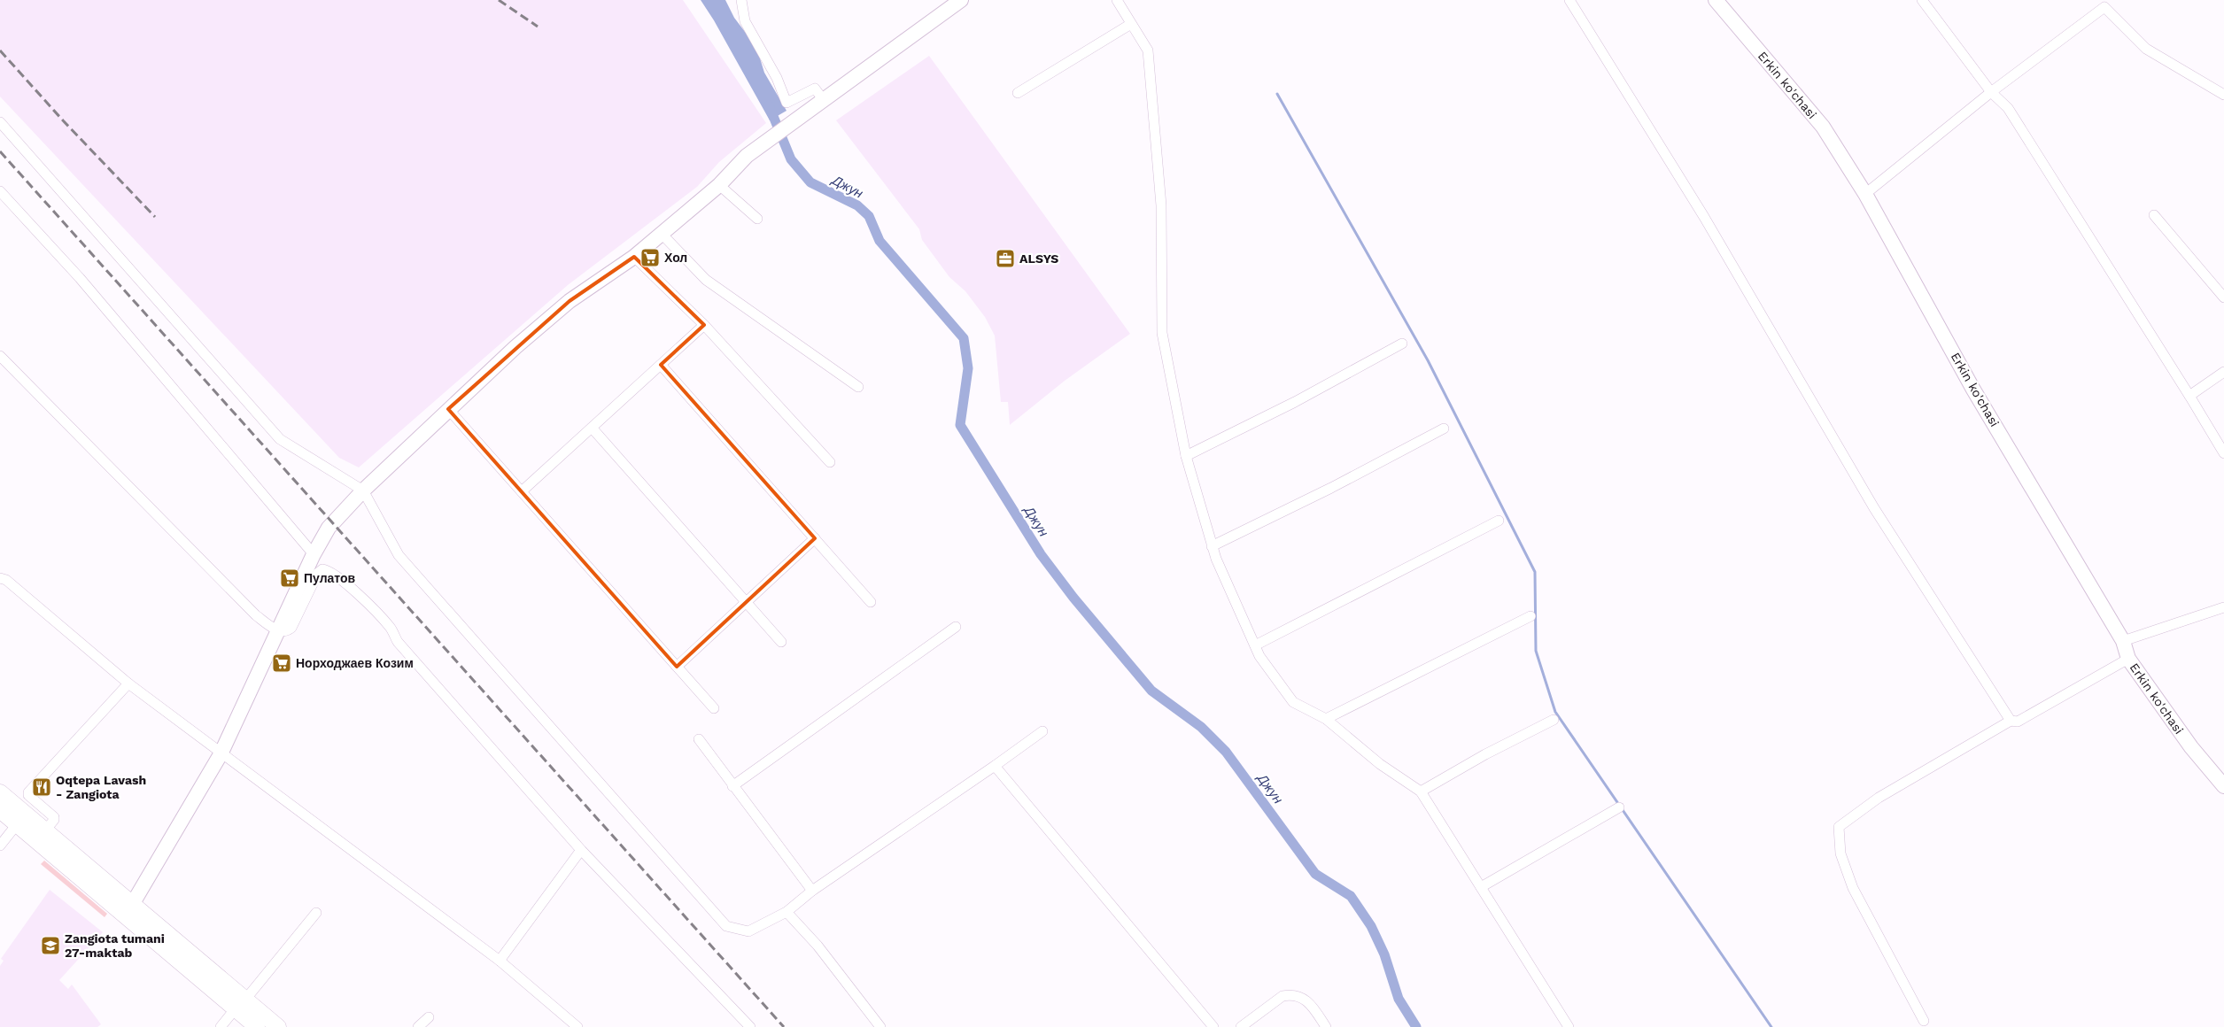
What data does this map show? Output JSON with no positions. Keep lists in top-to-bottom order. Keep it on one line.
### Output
{"streets":{"main road":["Erkin ko'chasi"]},"water":["Джун"],"places":{"supermarket":["Хол","Пулатов","Норходжаев Козим"],"office":["ALSYS"],"restaurant":["Oqtepa Lavash - Zangiota"],"school or university":["Zangiota tumani 27-maktab"]}}
